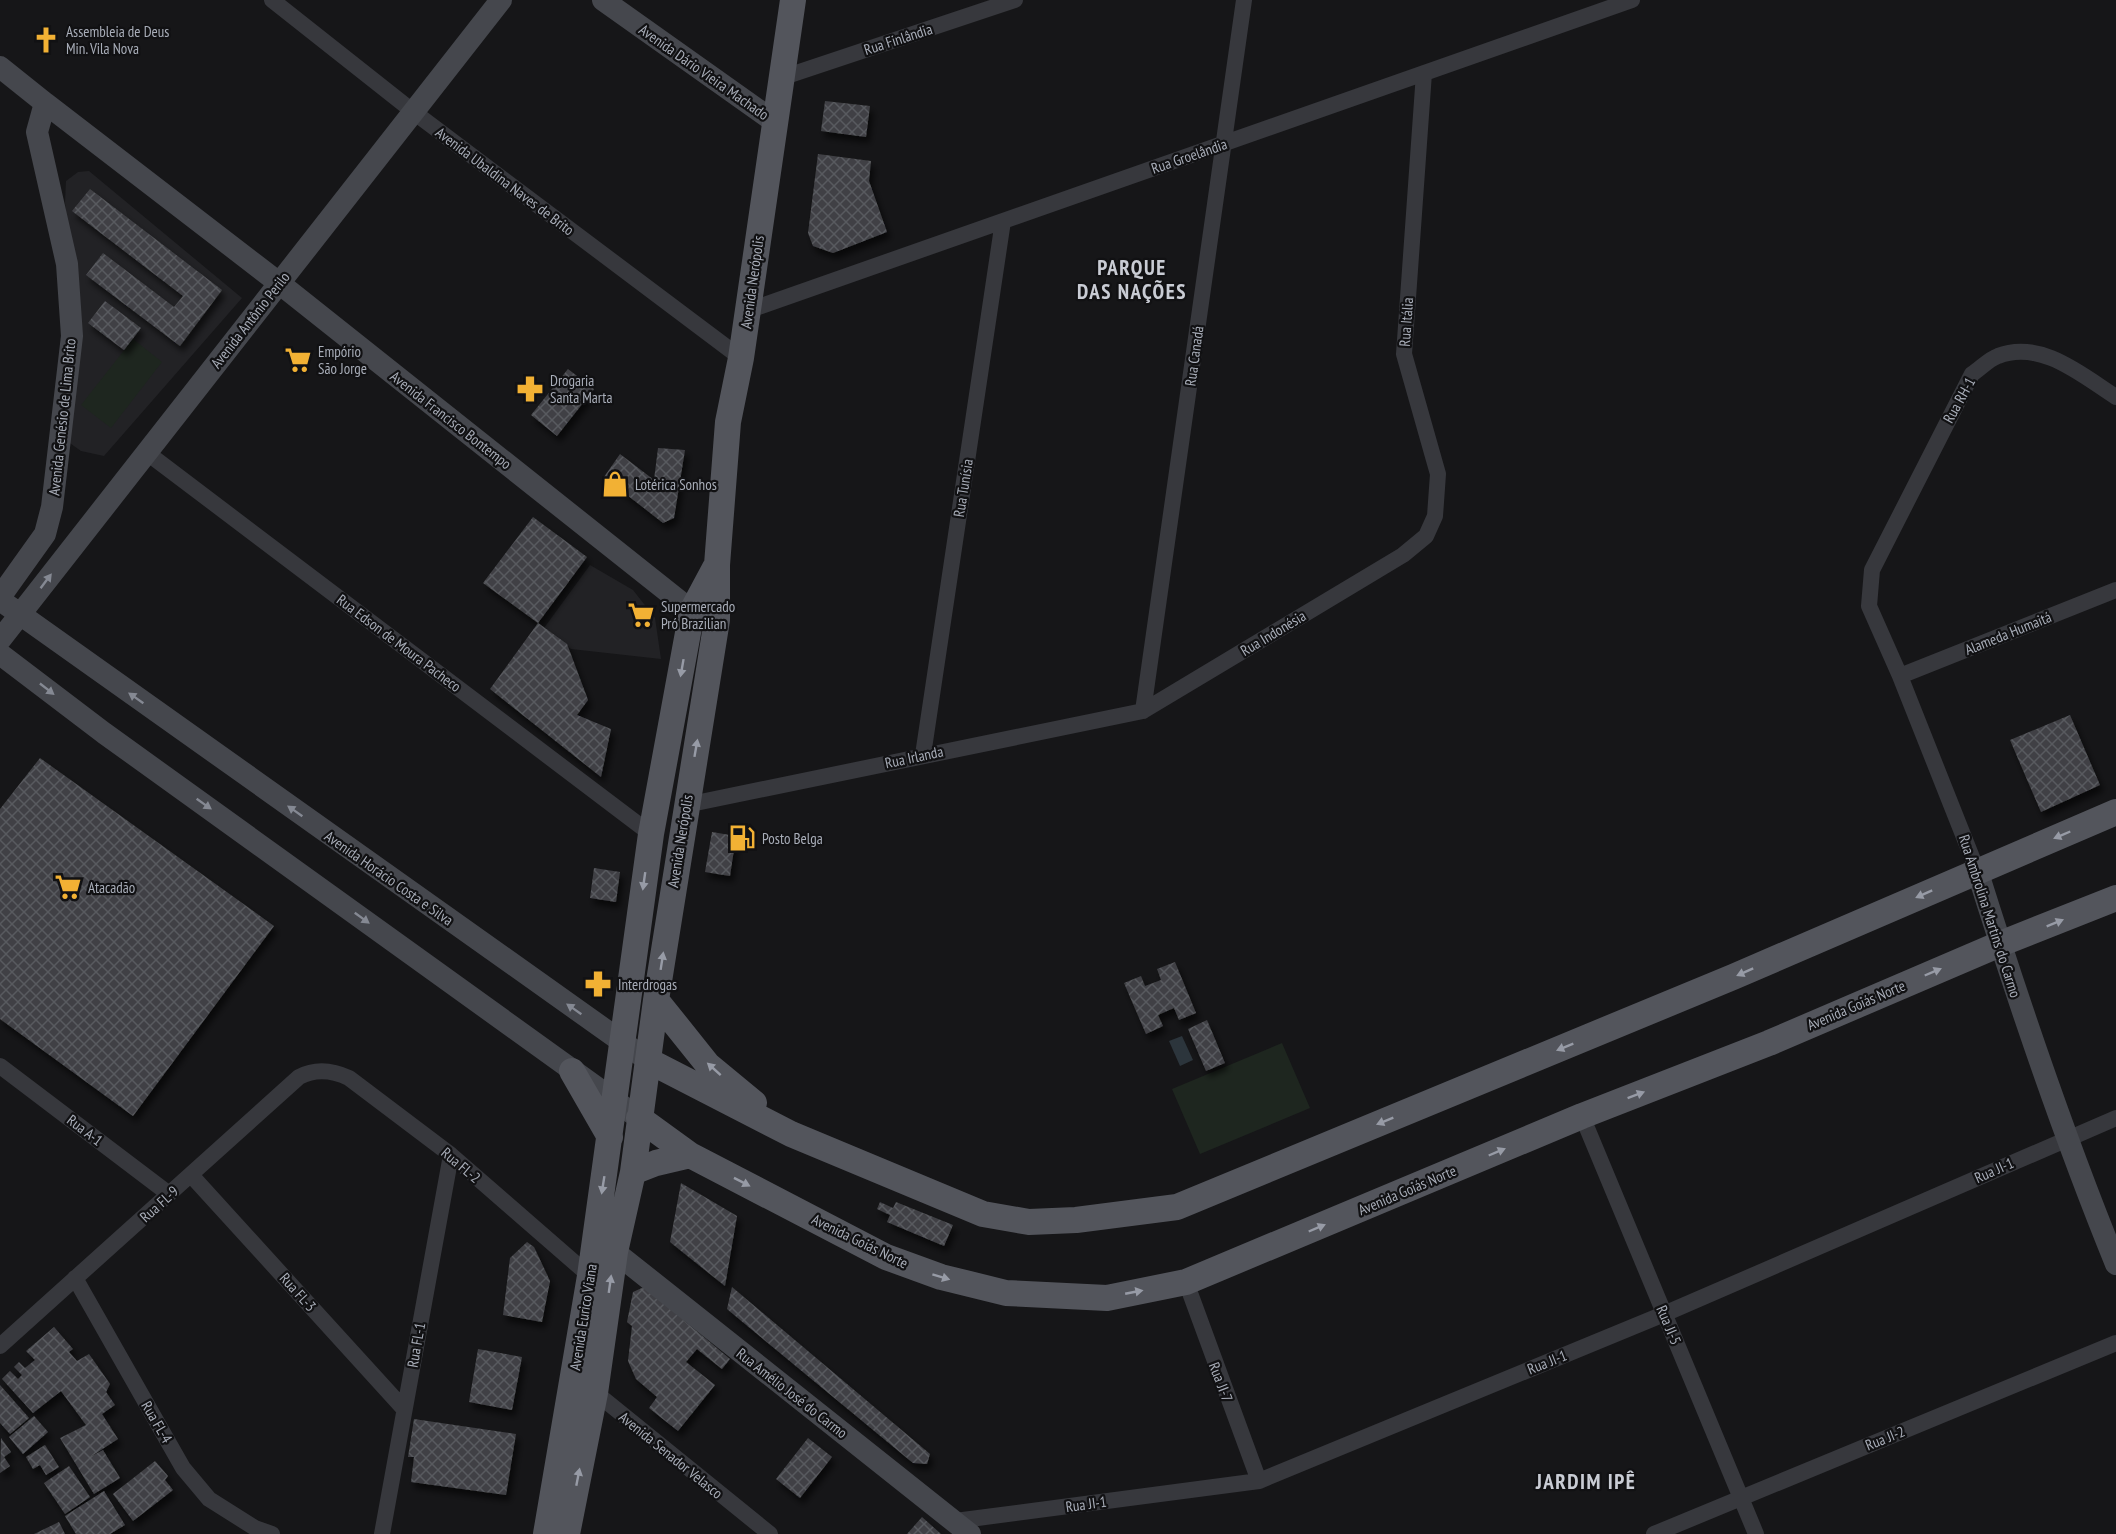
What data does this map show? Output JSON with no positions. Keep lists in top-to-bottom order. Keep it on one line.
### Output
{"streets":{"main road":["Avenida Nerópolis","Avenida Horácio Costa e Silva","Avenida Goiás Norte","Avenida Eurico Viana"],"street":["Rua Finlândia","Avenida Dário Vieira Machado","Rua Groelândia","Avenida Ubaldina Naves de Brito","Avenida Antônio Perilo","Rua Itália","Rua Canadá","Rua RH-1","Avenida Genésio de Lima Brito","Avenida Francisco Bontempo","Rua Tunísia","Rua Indonésia","Alameda Humaitá","Rua Edson de Moura Pacheco","Rua Irlanda","Rua Ambrolina Martins do Carmo","Rua A-1","Rua FL-2","Rua JI-1","Rua FL-9","Rua FL-3","Rua JI-5","Rua FL-1","Rua JI-7","Rua Amélio José do Carmo","Rua FL-4","Rua JI-2","Avenida Senador Velasco"]},"crossings":[["Rua Finlândia","Avenida Nerópolis"],["Avenida Dário Vieira Machado","Avenida Nerópolis"],["Rua Groelândia","Avenida Nerópolis"],["Rua Groelândia","Rua Itália"],["Rua Groelândia","Rua Canadá"],["Rua Groelândia","Rua Tunísia"],["Avenida Ubaldina Naves de Brito","Avenida Nerópolis"],["Avenida Ubaldina Naves de Brito","Avenida Antônio Perilo"],["Avenida Nerópolis","Avenida Francisco Bontempo"],["Avenida Nerópolis","Rua Edson de Moura Pacheco"],["Avenida Nerópolis","Rua Irlanda"],["Avenida Nerópolis","Avenida Horácio Costa e Silva"],["Avenida Nerópolis","Avenida Eurico Viana"],["Avenida Antônio Perilo","Avenida Francisco Bontempo"],["Avenida Antônio Perilo","Rua Edson de Moura Pacheco"],["Avenida Antônio Perilo","Avenida Horácio Costa e Silva"],["Rua Itália","Rua Indonésia"],["Rua Canadá","Rua Indonésia"],["Rua Canadá","Rua Irlanda"],["Rua RH-1","Rua Ambrolina Martins do Carmo"],["Avenida Genésio de Lima Brito","Avenida Francisco Bontempo"],["Avenida Genésio de Lima Brito","Avenida Horácio Costa e Silva"],["Rua Tunísia","Rua Irlanda"],["Rua Indonésia","Rua Irlanda"],["Alameda Humaitá","Rua Ambrolina Martins do Carmo"],["Rua Ambrolina Martins do Carmo","Avenida Goiás Norte"],["Rua Ambrolina Martins do Carmo","Rua JI-1"],["Avenida Goiás Norte","Rua JI-5"],["Avenida Goiás Norte","Rua JI-7"],["Rua A-1","Rua FL-9"],["Rua FL-2","Rua FL-9"],["Rua FL-2","Avenida Eurico Viana"],["Rua FL-2","Rua FL-1"],["Rua JI-1","Rua JI-5"],["Rua JI-1","Rua JI-7"],["Rua JI-1","Rua Amélio José do Carmo"],["Rua FL-9","Rua FL-3"],["Rua FL-9","Rua FL-4"],["Rua FL-3","Rua FL-1"],["Avenida Eurico Viana","Rua Amélio José do Carmo"],["Avenida Eurico Viana","Avenida Senador Velasco"],["Rua JI-5","Rua JI-2"]],"districts":["PARQUE DAS NAÇÕES","JARDIM IPÊ"],"places":{"church":["Assembleia de Deus Min. Vila Nova"],"supermarket":["Empório São Jorge","Supermercado Pró Brazilian","Atacadão"],"pharmacy":["Drogaria Santa Marta","Interdrogas"],"shop":["Lotérica Sonhos"],"fuel station":["Posto Belga"]}}
